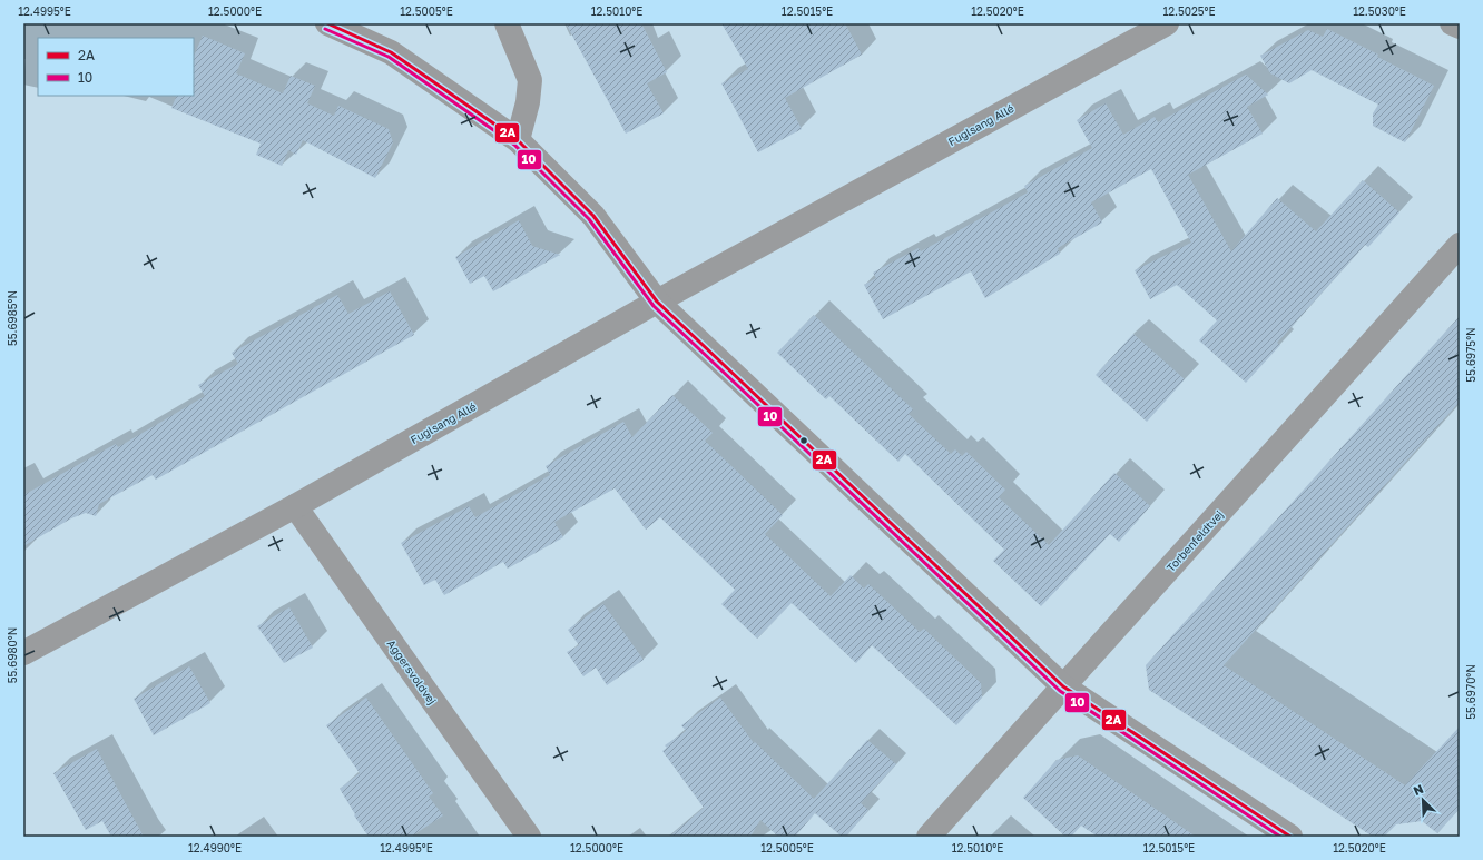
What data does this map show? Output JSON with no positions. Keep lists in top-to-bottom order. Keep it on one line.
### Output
{"streets":{"street":["Fuglsang Allé","Torbenfeldtvej","Aggersvoldvej"]},"crossings":[["Fuglsang Allé","Aggersvoldvej"]],"lines":["transit line 2A","transit line 10"],"legend":["2A","10"],"north":"top left","coordinates":["12.4995°E","12.5000°E","12.5005°E","12.5010°E","12.5015°E","12.5020°E","12.5025°E","12.5030°E","55.6985°N","55.6975°N","55.6980°N","55.6970°N","12.4990°E"]}
